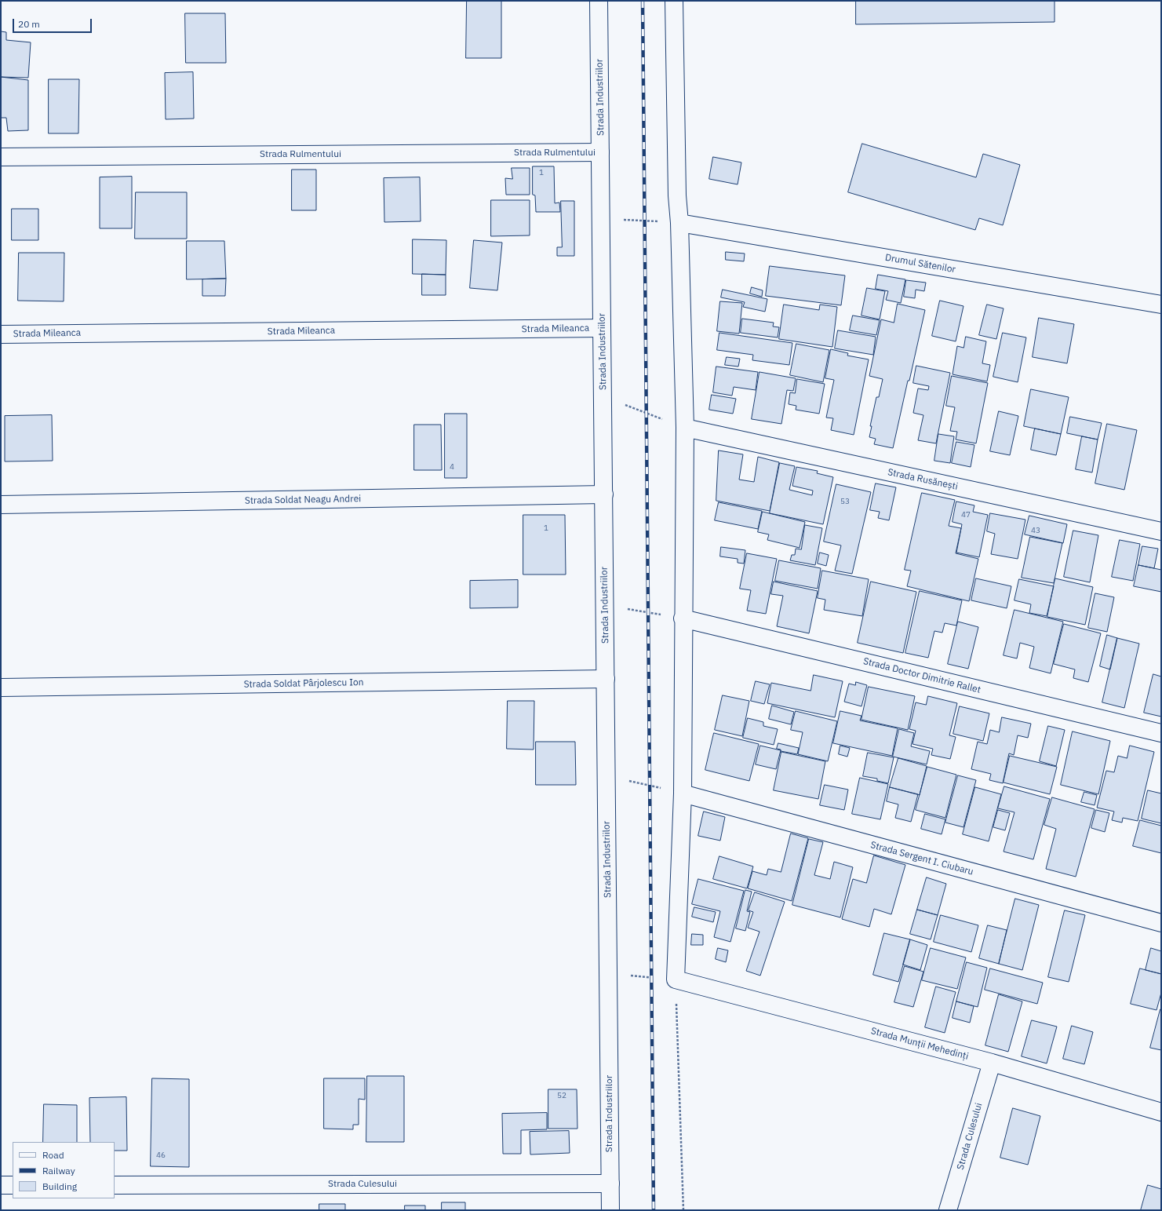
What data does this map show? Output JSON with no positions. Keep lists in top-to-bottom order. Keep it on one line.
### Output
{"streets":{"street":["Strada Industriilor","Strada Rulmentului","Drumul Sătenilor","Strada Mileanca","Strada Rusănești","Strada Soldat Neagu Andrei","Strada Doctor Dimitrie Rallet","Strada Soldat Pârjolescu Ion","Strada Sergent I. Ciubaru","Strada Munții Mehedinți","Strada Culesului"]},"crossings":[["Strada Industriilor","Strada Rulmentului"],["Strada Industriilor","Strada Mileanca"],["Strada Industriilor","Strada Soldat Neagu Andrei"],["Strada Industriilor","Strada Soldat Pârjolescu Ion"],["Strada Industriilor","Strada Culesului"],["Strada Munții Mehedinți","Strada Culesului"]],"house_numbers":["1","4","53","47","1","43","52","46"],"legend":["Road","Railway","Building"],"scale_bar":"20 m"}
